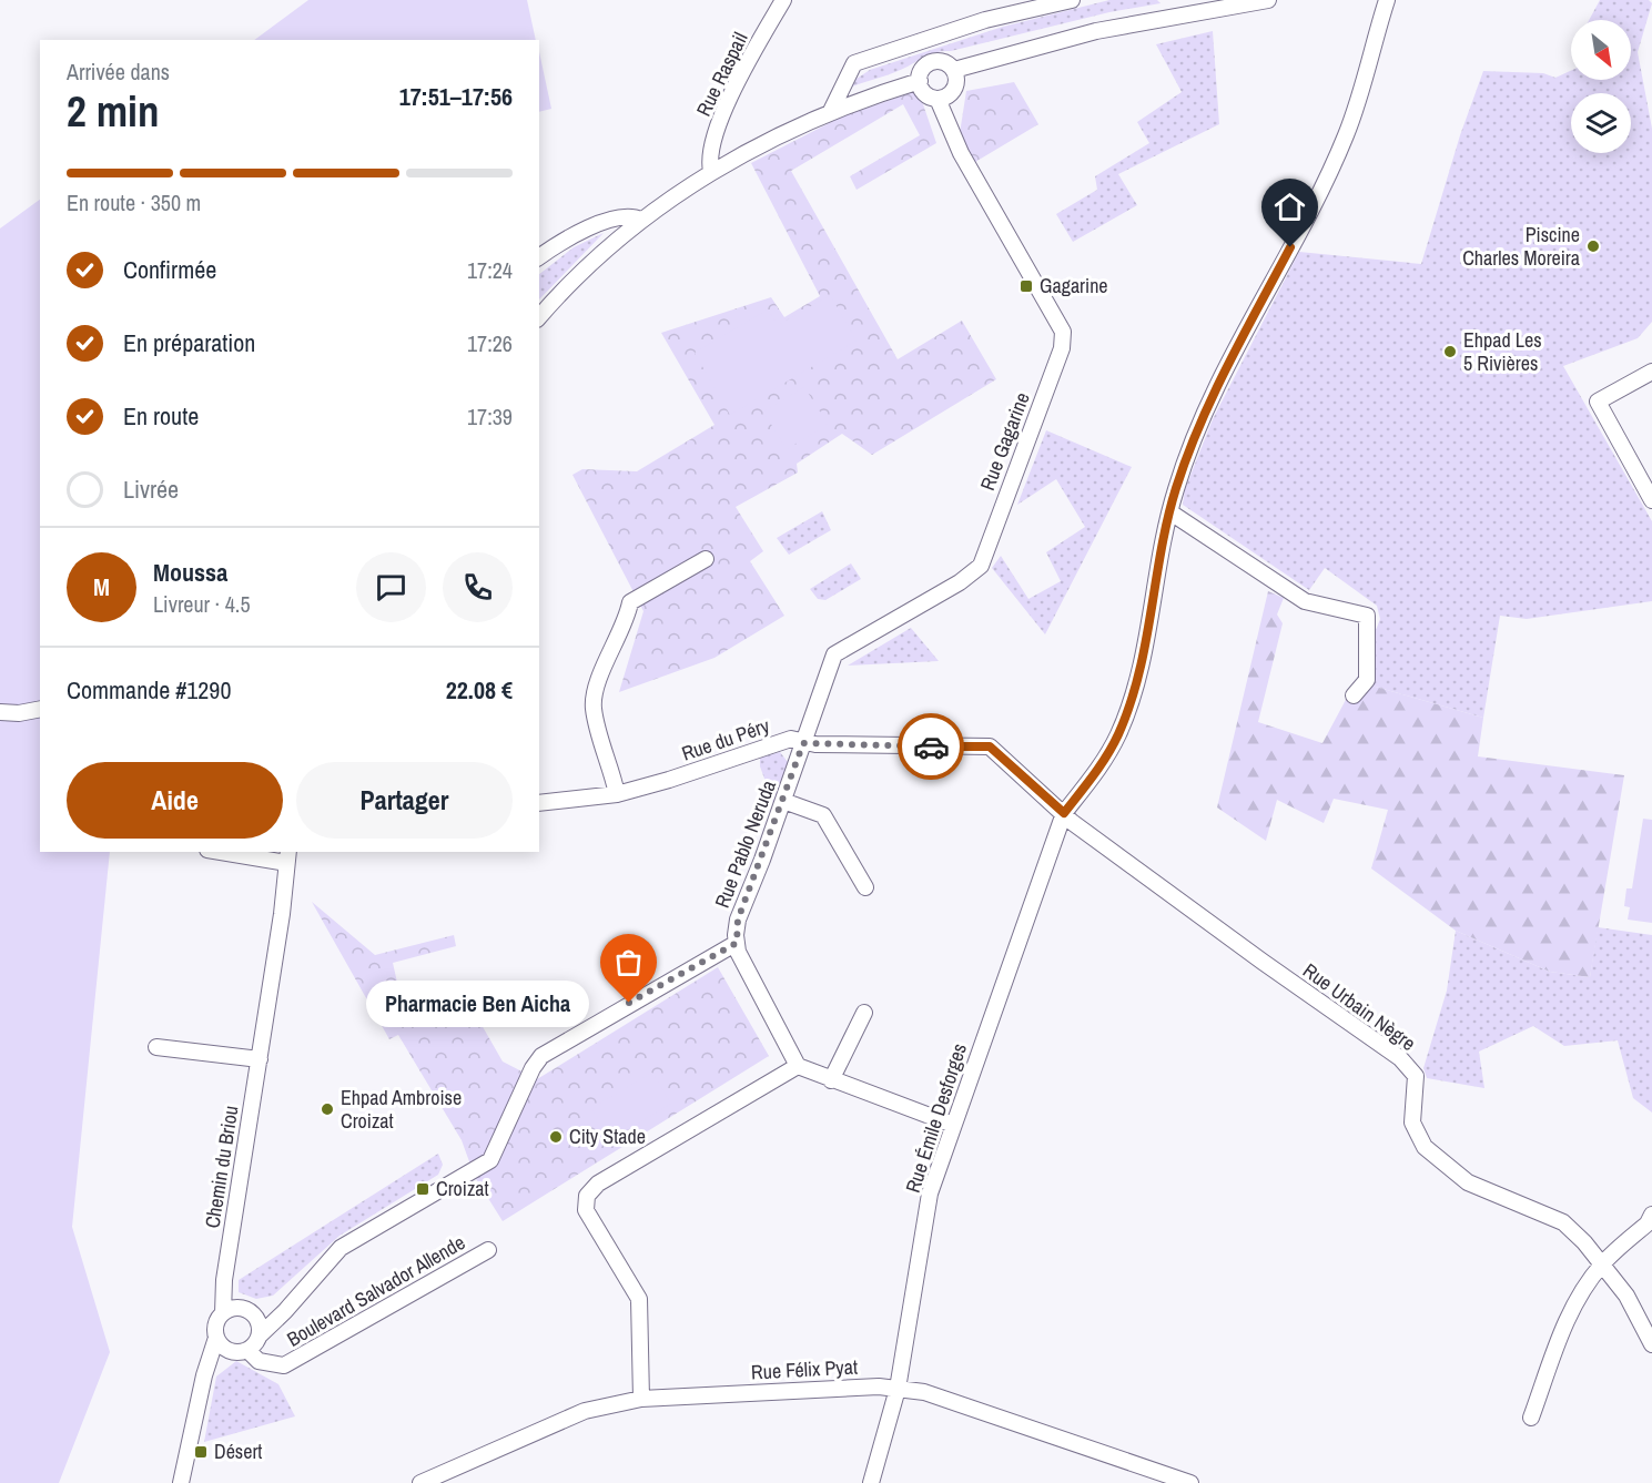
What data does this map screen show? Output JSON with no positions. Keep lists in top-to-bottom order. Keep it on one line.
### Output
{"streets":{"street":["Rue Raspail","Rue Gagarine","Rue du Péry","Rue Pablo Neruda","Rue Urbain Nègre","Rue Émile Desforges","Chemin du Briou","Boulevard Salvador Allende","Rue Félix Pyat"]},"crossings":[["Rue Gagarine","Rue du Péry"],["Rue Gagarine","Rue Pablo Neruda"],["Rue du Péry","Rue Pablo Neruda"],["Rue du Péry","Rue Urbain Nègre"],["Rue du Péry","Rue Émile Desforges"],["Rue Urbain Nègre","Rue Émile Desforges"],["Rue Émile Desforges","Rue Félix Pyat"],["Chemin du Briou","Boulevard Salvador Allende"]],"places":{"other":["Piscine Charles Moreira","Ehpad Les 5 Rivières","Pharmacie Ben Aicha","Ehpad Ambroise Croizat","City Stade"],"transit":["Gagarine","Croizat","Désert"]},"north":"bottom right","page":{"heading":["2 min","Arrivée dans","17:51–17:56"],"panel":["Moussa","Livreur · 4.5","Commande #1290","22.08 €"],"bar":"En route · 350 m","list":[["Confirmée","17:24"],["En préparation","17:26"],["En route","17:39"],"Livrée"],"round":"M","buttons":["Aide","Partager"],"bubble":"Pharmacie Ben Aicha"}}
